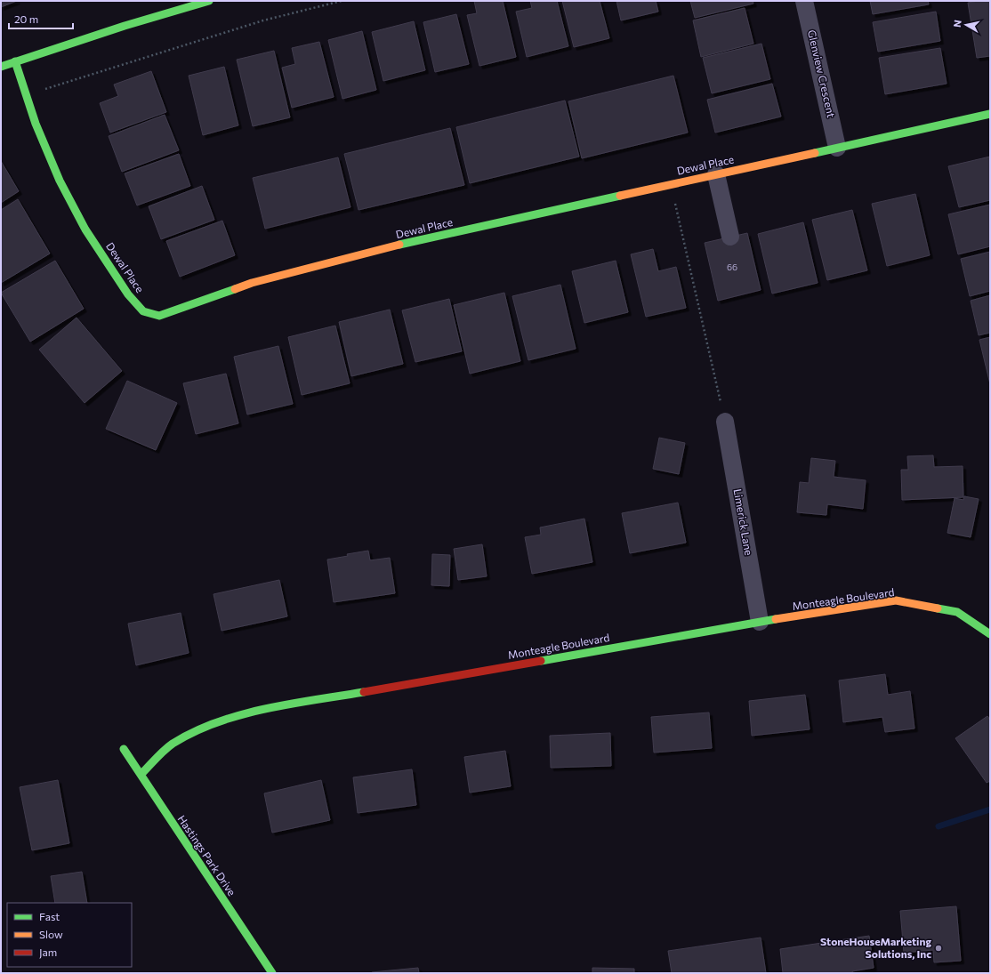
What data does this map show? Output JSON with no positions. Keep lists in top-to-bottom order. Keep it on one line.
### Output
{"streets":{"street":["Glenview Crescent","Dewal Place","Limerick Lane","Monteagle Boulevard","Hastings Park Drive"]},"crossings":[["Glenview Crescent","Dewal Place"],["Limerick Lane","Monteagle Boulevard"],["Monteagle Boulevard","Hastings Park Drive"]],"places":["StoneHouseMarketing Solutions, Inc"],"house_numbers":["66"],"legend":["Fast","Slow","Jam"],"scale_bar":"20 m","north":"left"}
